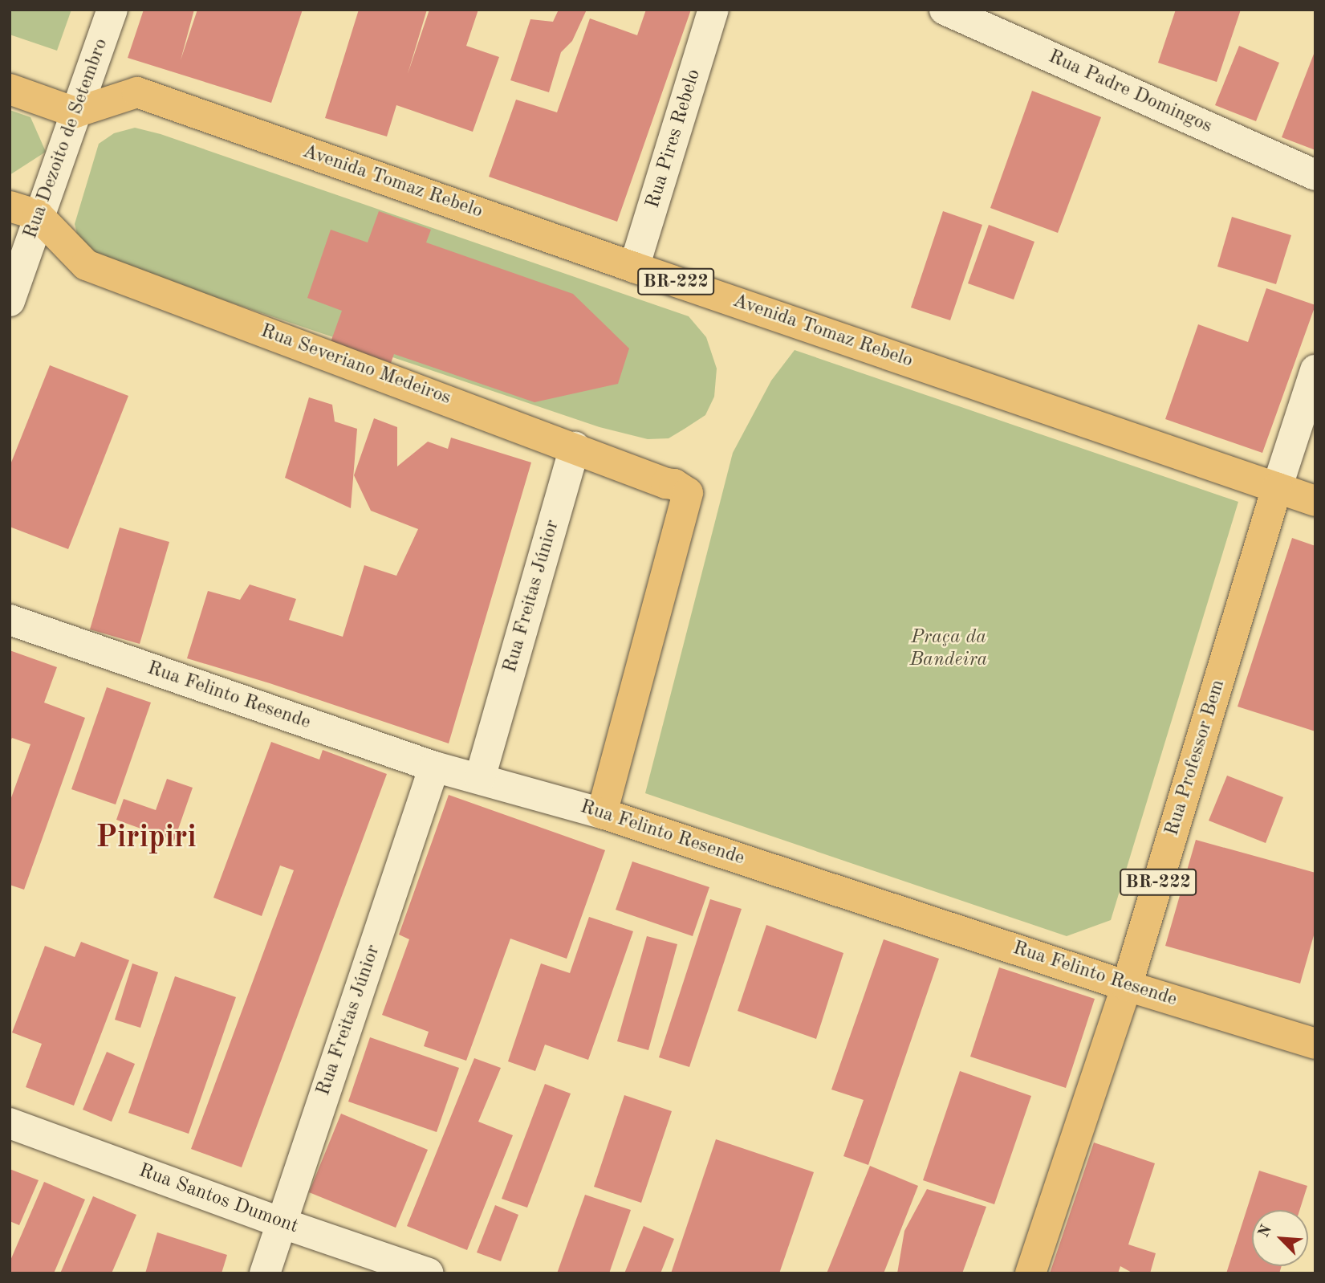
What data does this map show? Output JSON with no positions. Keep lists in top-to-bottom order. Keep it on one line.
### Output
{"streets":{"main road":["Avenida Tomaz Rebelo","BR-222","Rua Severiano Medeiros","Rua Felinto Resende","Rua Professor Bem"],"street":["Rua Padre Domingos","Rua Dezoito de Setembro","Rua Pires Rebelo","Rua Freitas Júnior","Rua Santos Dumont"]},"crossings":[["Rua Dezoito de Setembro","Avenida Tomaz Rebelo"],["Rua Dezoito de Setembro","Rua Severiano Medeiros"],["Rua Pires Rebelo","Avenida Tomaz Rebelo"],["Avenida Tomaz Rebelo","Rua Professor Bem"],["Rua Severiano Medeiros","Rua Freitas Júnior"],["Rua Severiano Medeiros","Rua Felinto Resende"],["Rua Freitas Júnior","Rua Felinto Resende"],["Rua Freitas Júnior","Rua Santos Dumont"],["Rua Felinto Resende","Rua Professor Bem"]],"districts":["Piripiri"],"parks":["Praça da Bandeira"],"north":"top left"}
